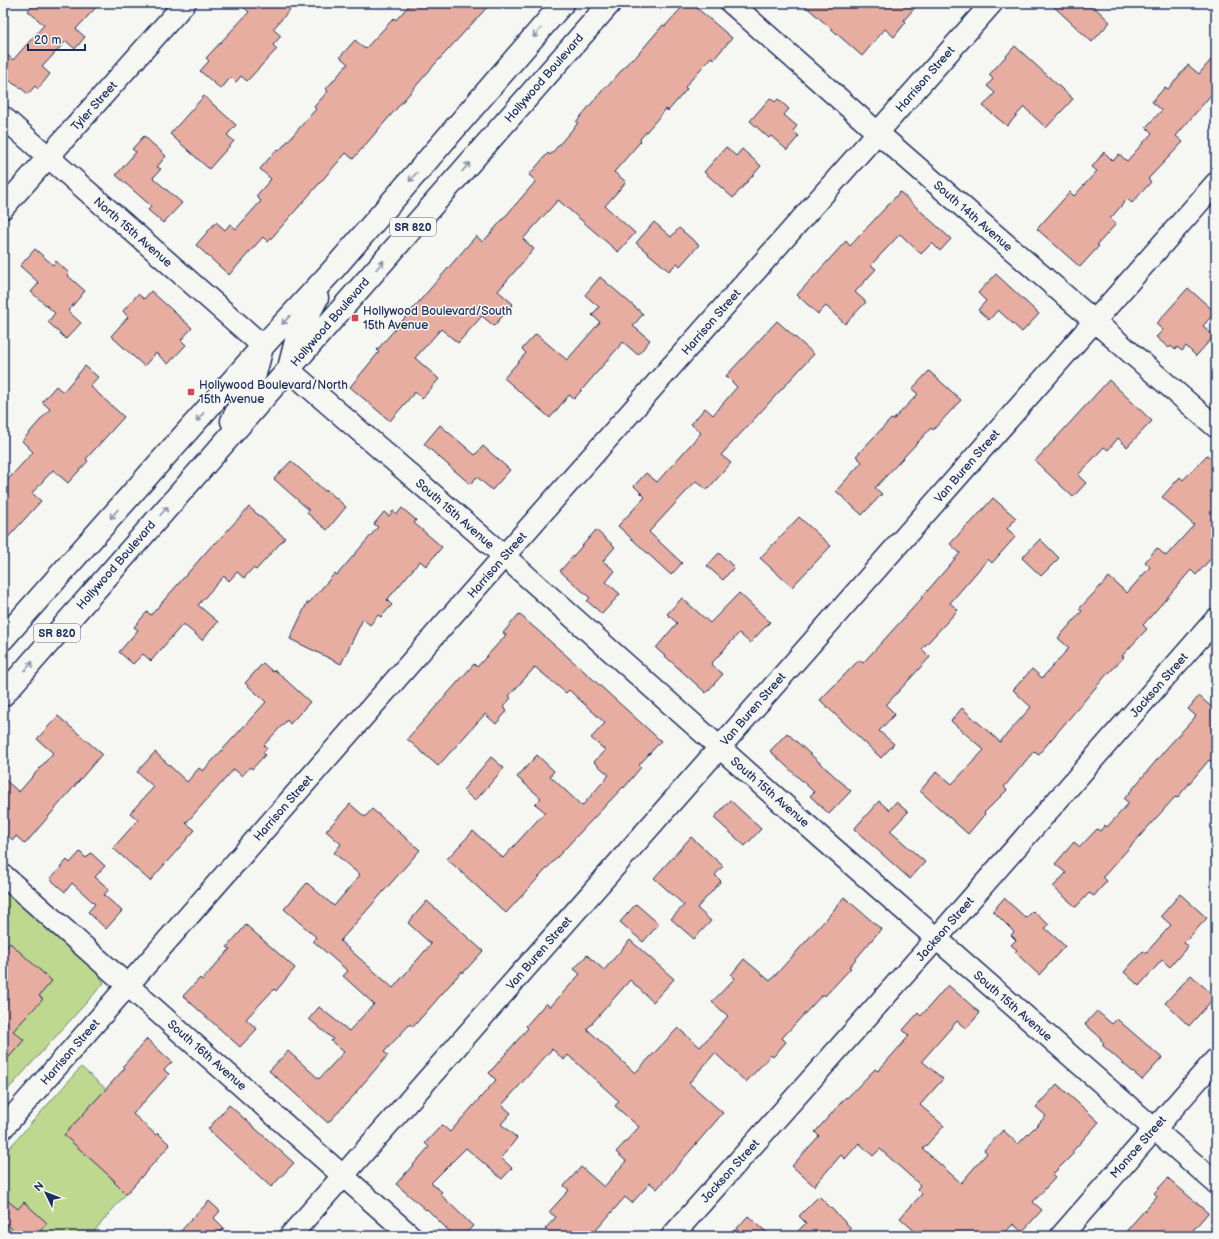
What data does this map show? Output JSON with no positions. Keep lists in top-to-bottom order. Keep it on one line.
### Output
{"streets":{"main road":["Hollywood Boulevard","SR 820"],"street":["Harrison Street","Tyler Street","South 14th Avenue","North 15th Avenue","Van Buren Street","South 15th Avenue","Jackson Street","South 16th Avenue","Monroe Street"]},"crossings":[["Hollywood Boulevard","South 15th Avenue"],["Harrison Street","South 14th Avenue"],["Harrison Street","South 15th Avenue"],["Harrison Street","South 16th Avenue"],["Tyler Street","North 15th Avenue"],["South 14th Avenue","Van Buren Street"],["SR 820","North 15th Avenue"],["Van Buren Street","South 15th Avenue"],["Van Buren Street","South 16th Avenue"],["South 15th Avenue","Jackson Street"],["South 15th Avenue","Monroe Street"]],"places":{"transit":["Hollywood Boulevard/South 15th Avenue","Hollywood Boulevard/North 15th Avenue"]},"scale_bar":"20 m","north":"top left"}
